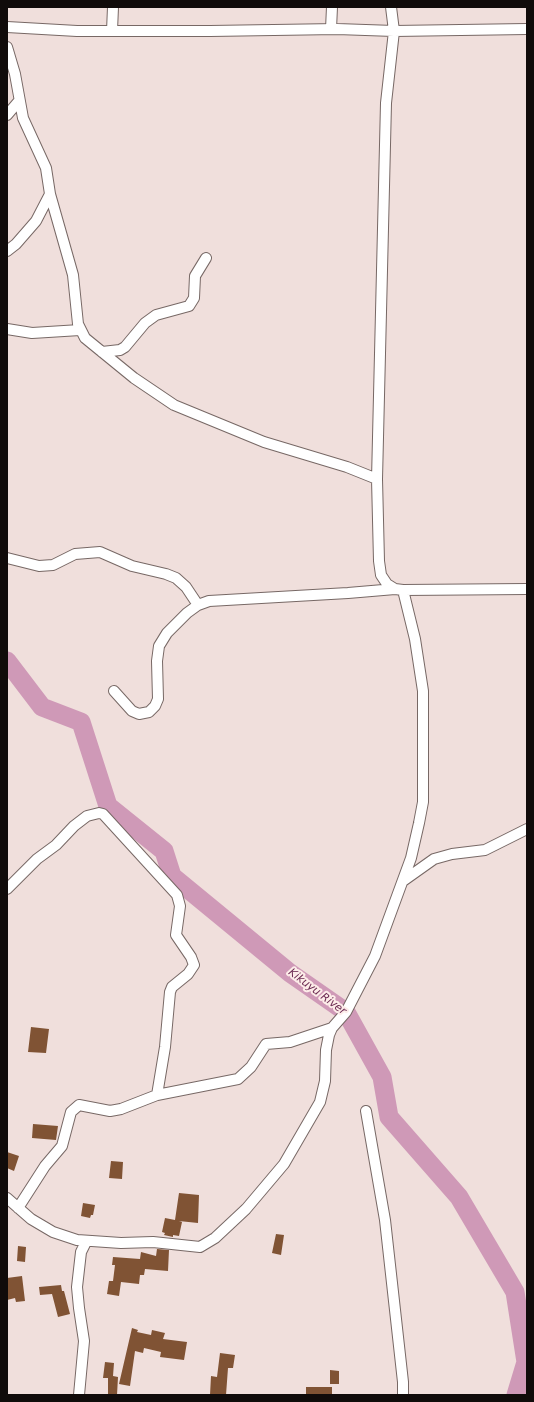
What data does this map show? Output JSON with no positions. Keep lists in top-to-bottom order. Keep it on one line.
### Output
{"water":["Kikuyu River"]}
